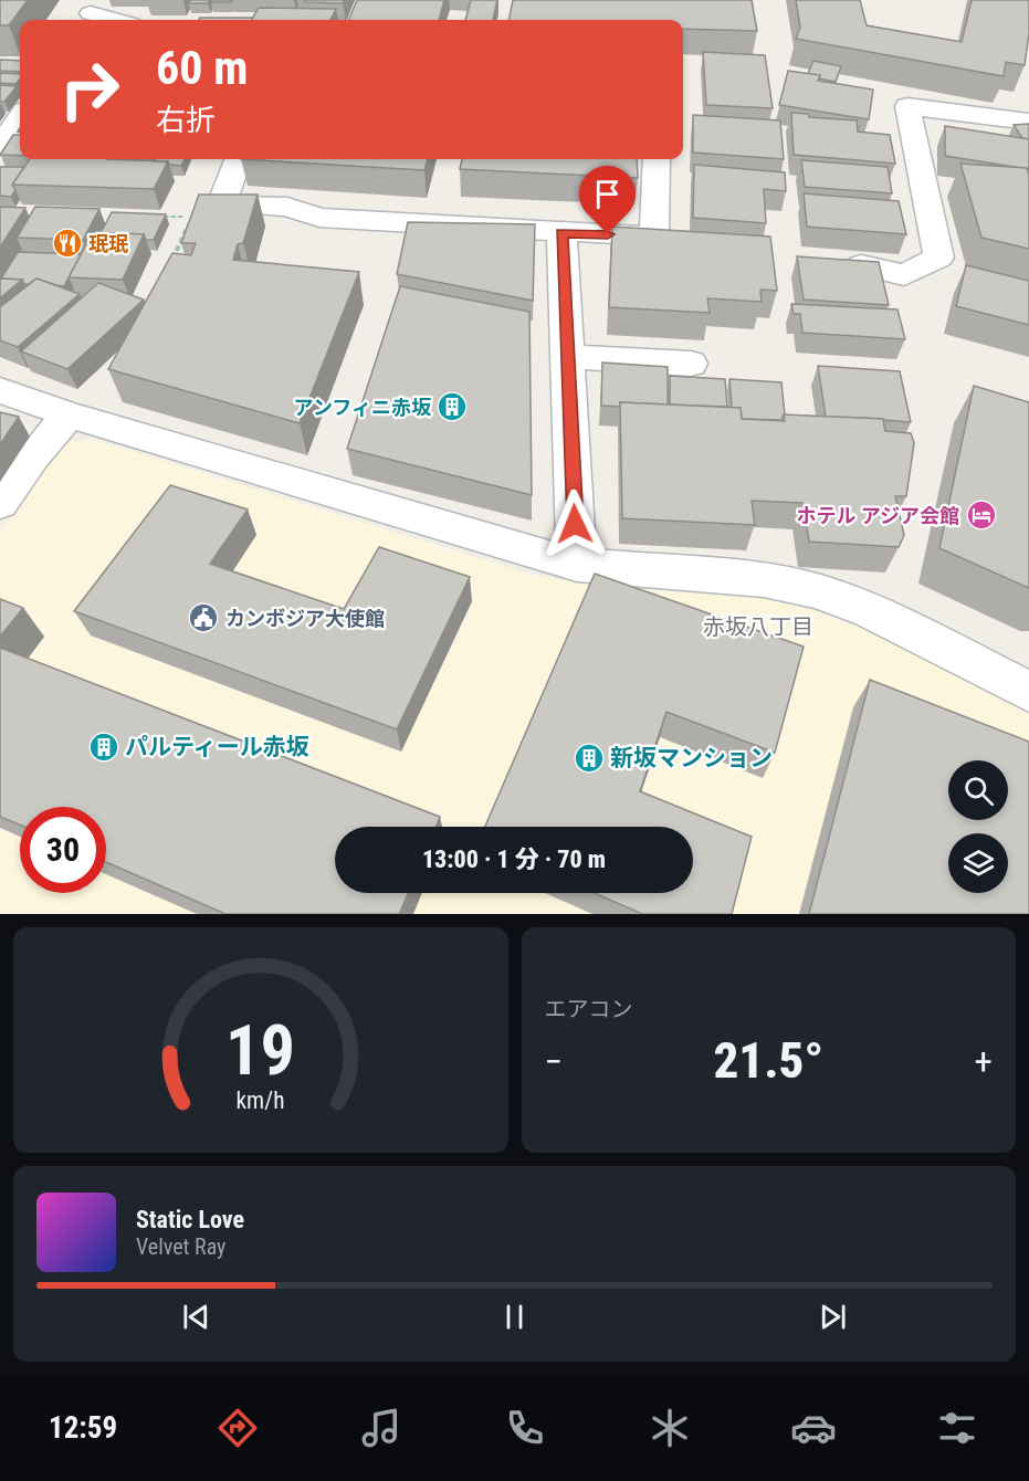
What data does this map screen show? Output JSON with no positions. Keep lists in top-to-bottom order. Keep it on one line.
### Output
{"districts":["赤坂八丁目"],"places":{"restaurant":["珉珉"],"building":["アンフィニ赤坂","パルティール赤坂","新坂マンション"],"hotel":["ホテル アジア会館"],"public building":["カンボジア大使館"]},"page":{"turn":["60 m","右折"],"limit":"30","trip":"13:00 · 1 分 · 70 m","tile":"エアコン","heat":["−","21.5°","+"],"song":["Static Love","Velvet Ray"],"tabs":"12:59","gauge":["19","km/h"]}}
